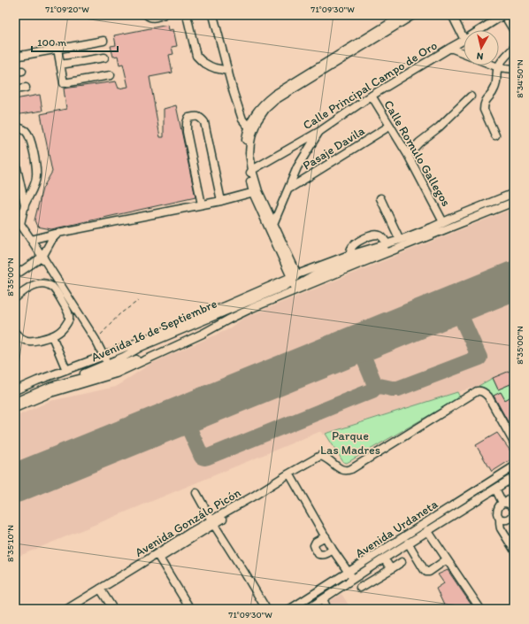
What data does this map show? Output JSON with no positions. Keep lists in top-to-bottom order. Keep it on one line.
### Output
{"streets":{"street":["Calle Principal Campo de Oro","Pasaje Davila","Calle Romulo Gallegos","Avenida 16 de Septiembre","Avenida Gonzálo Picón","Avenida Urdaneta"]},"crossings":[["Calle Principal Campo de Oro","Calle Romulo Gallegos"],["Pasaje Davila","Calle Romulo Gallegos"],["Calle Romulo Gallegos","Avenida 16 de Septiembre"]],"parks":["Parque Las Madres"],"scale_bar":"100 m","north":"bottom","coordinates":["71°09'20\"W","71°09'30\"W","8°34'50\"N","8°35'00\"N","8°35'10\"N"]}
